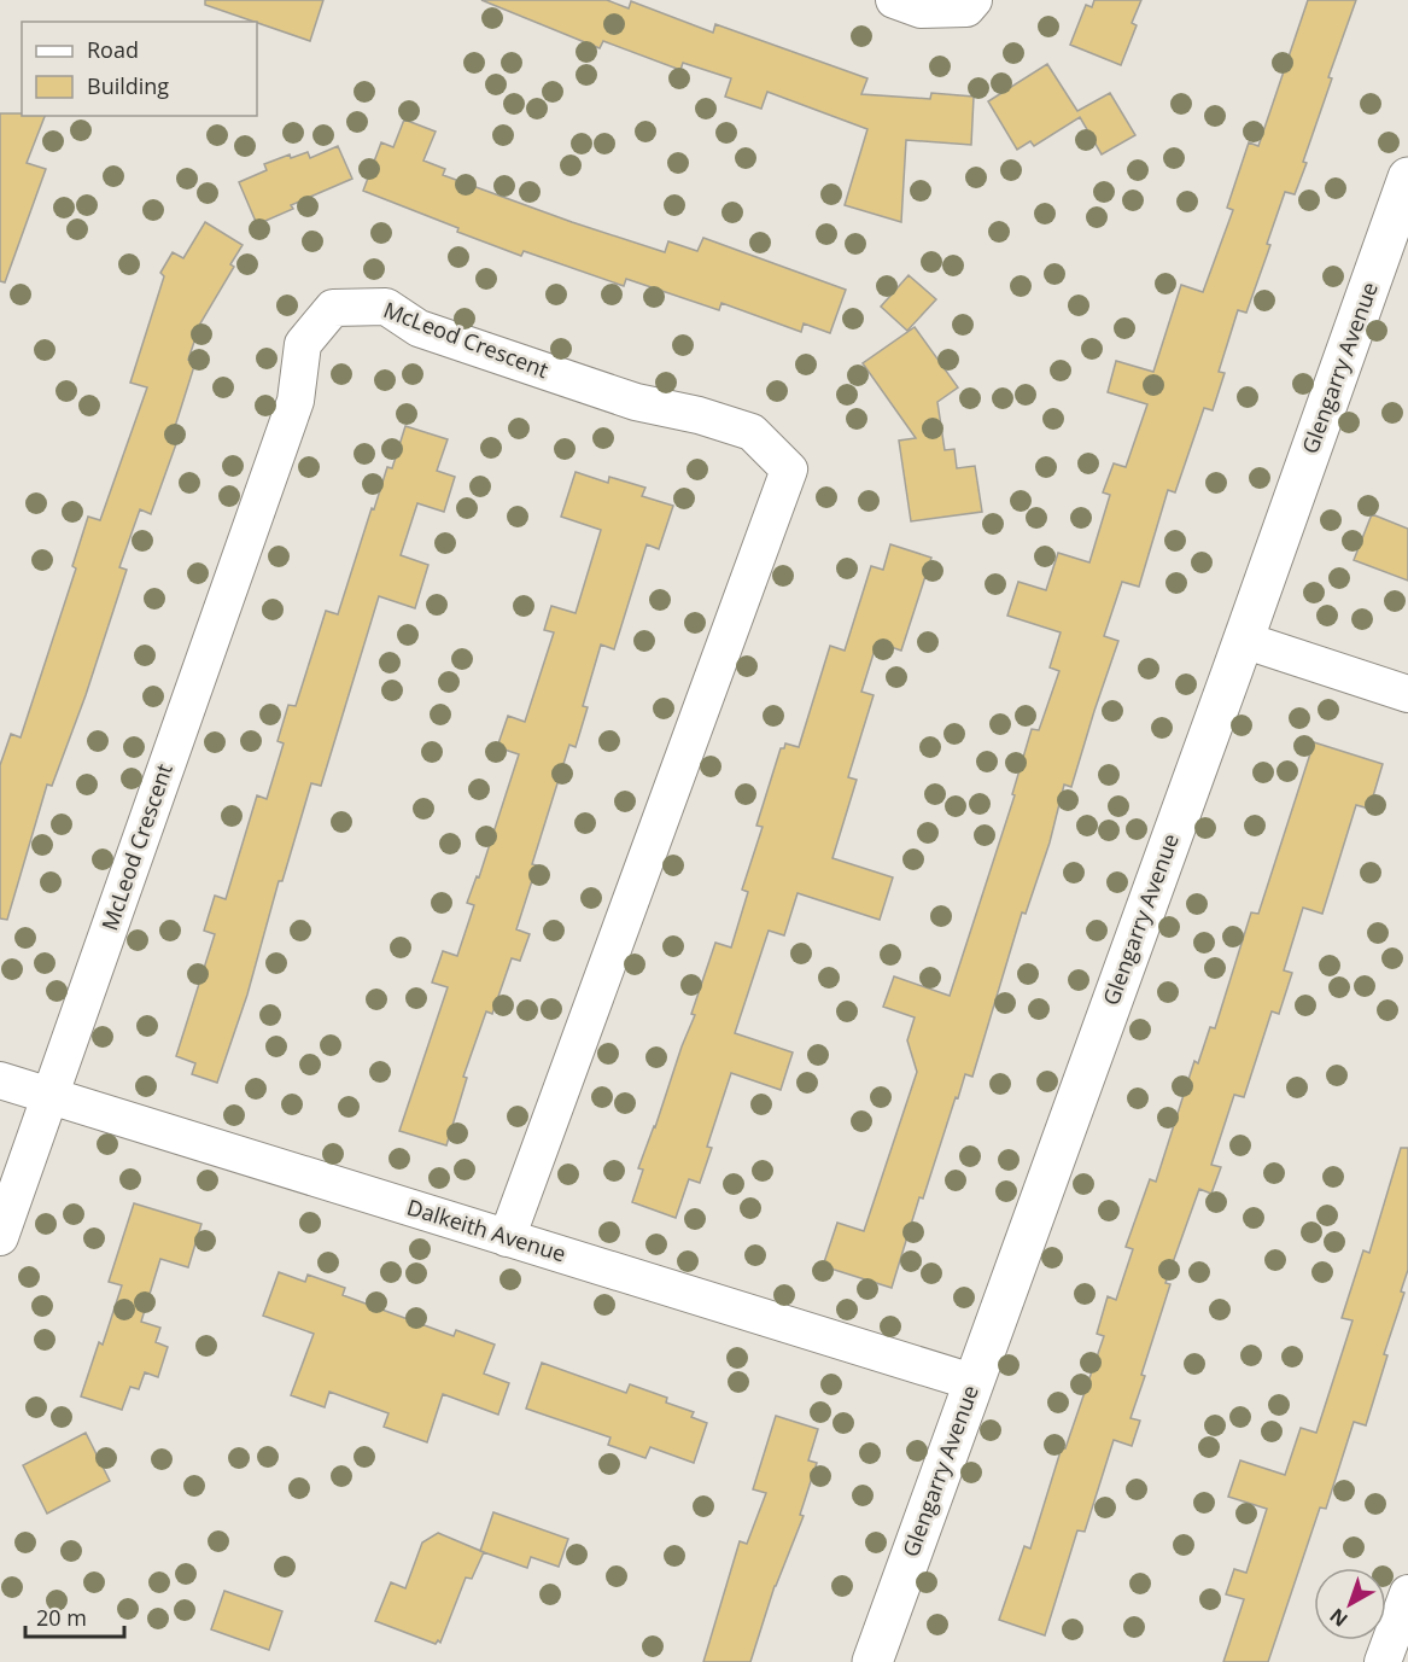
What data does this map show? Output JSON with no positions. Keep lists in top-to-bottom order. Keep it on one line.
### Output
{"streets":{"street":["McLeod Crescent","Glengarry Avenue","Dalkeith Avenue"]},"crossings":[["McLeod Crescent","Dalkeith Avenue"],["Glengarry Avenue","Dalkeith Avenue"]],"legend":["Road","Building"],"scale_bar":"20 m","north":"bottom left"}
